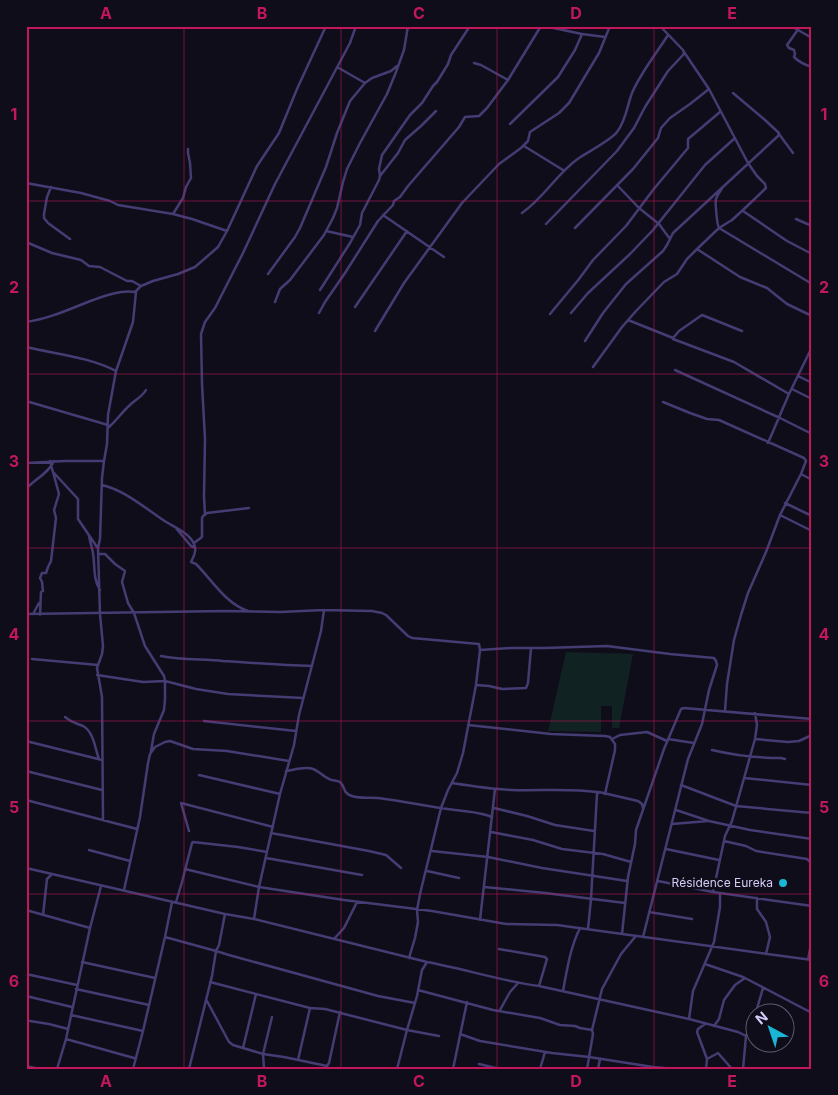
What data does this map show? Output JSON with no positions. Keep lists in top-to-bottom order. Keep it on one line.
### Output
{"places":["Résidence Eureka"],"north":"top left","grid":{"columns":["A","B","C","D","E"],"rows":["1","2","3","4","5","6"]}}
